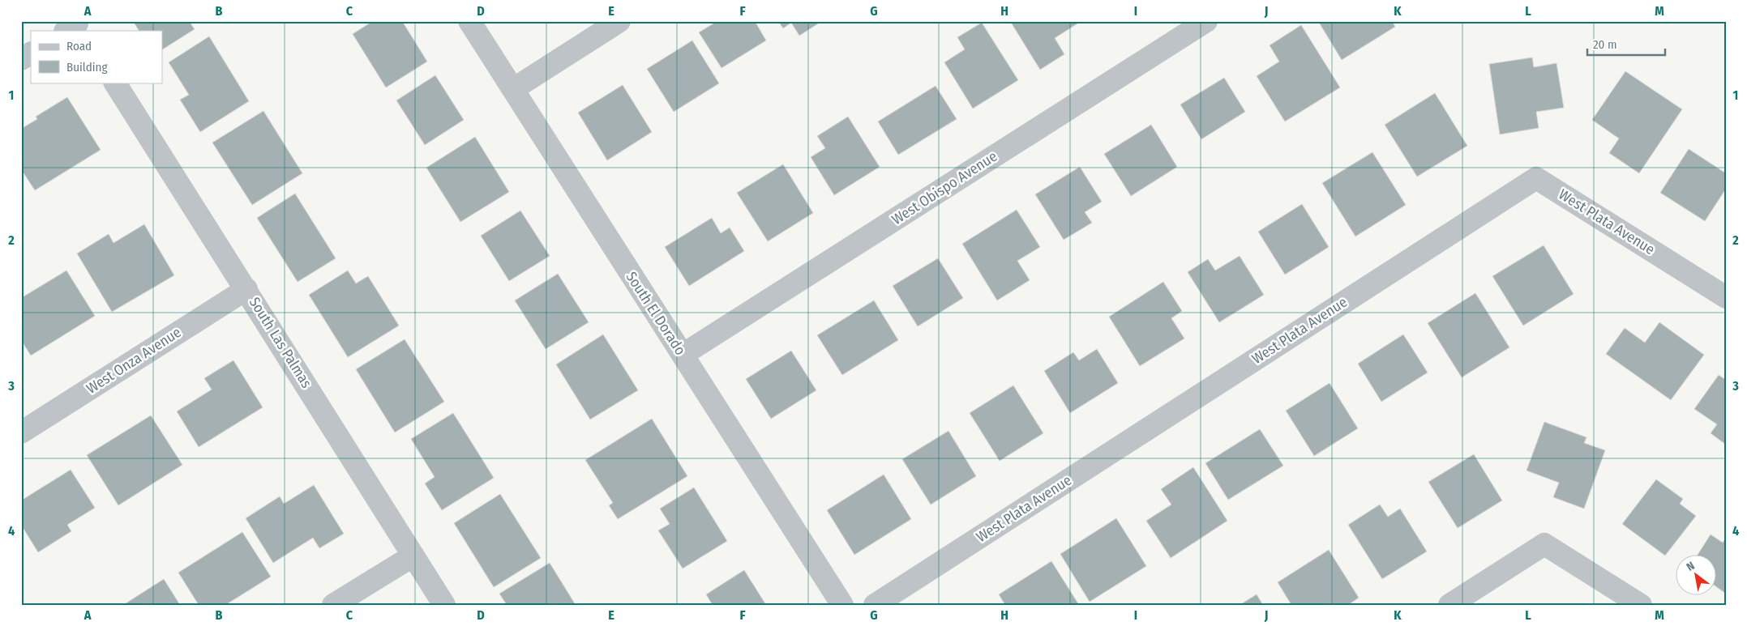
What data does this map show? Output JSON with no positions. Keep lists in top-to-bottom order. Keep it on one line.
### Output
{"streets":{"street":["West Obispo Avenue","West Plata Avenue","South El Dorado","South Las Palmas","West Onza Avenue"]},"crossings":[["West Obispo Avenue","South El Dorado"],["South Las Palmas","West Onza Avenue"]],"legend":["Road","Building"],"scale_bar":"20 m","north":"top left","grid":{"columns":["A","B","C","D","E","F","G","H","I","J","K","L","M"],"rows":["1","2","3","4"]}}
